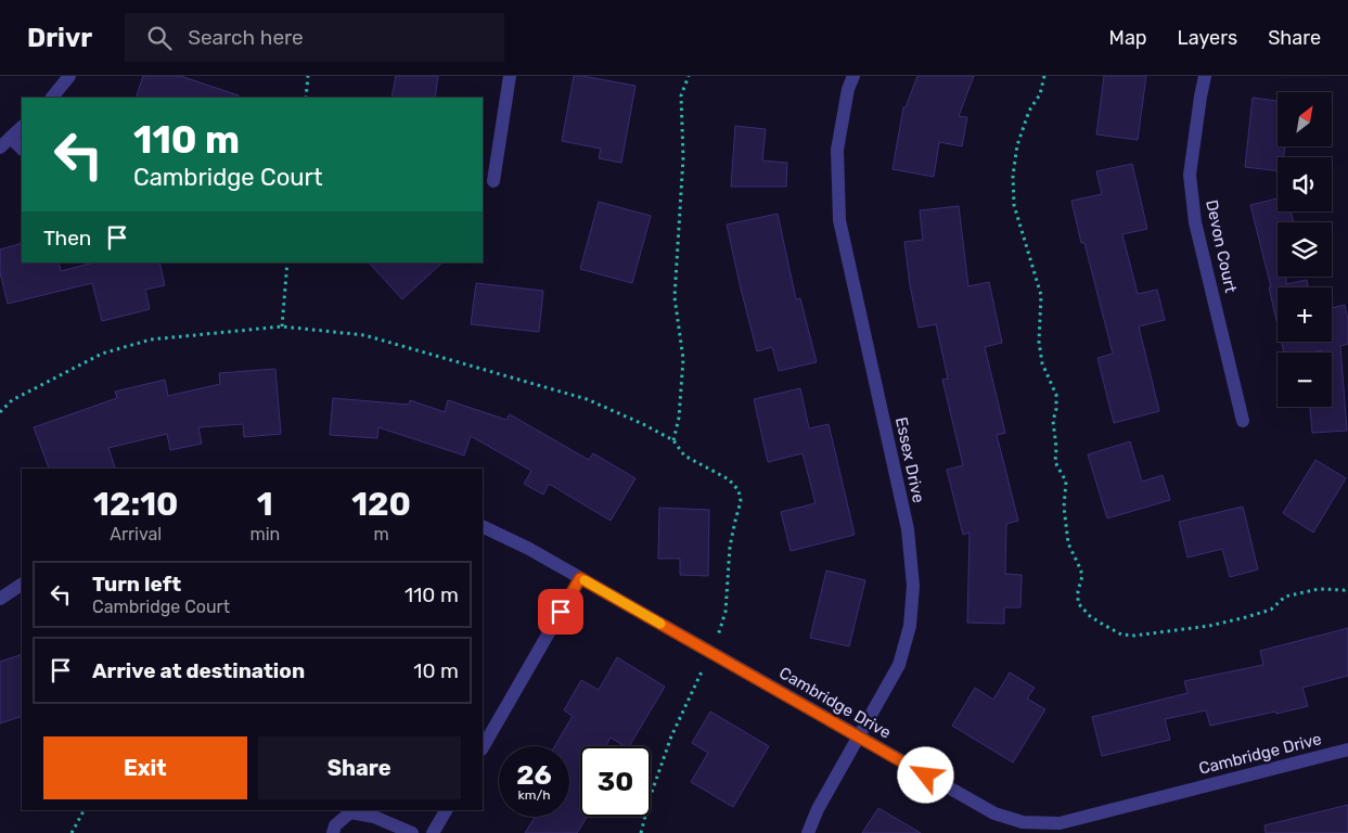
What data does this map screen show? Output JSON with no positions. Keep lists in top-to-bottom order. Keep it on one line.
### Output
{"streets":{"street":["Devon Court","Essex Drive","Cambridge Drive"]},"crossings":[["Essex Drive","Cambridge Drive"]],"north":"top right","page":{"header":"Drivr","search":"Search here","nav":["Map","Layers","Share"],"map_buttons":["+","−"],"turn":["110 m","Cambridge Court"],"then":"Then","eta":["12:10","Arrival","1","min","120","m"],"list":[{"name":"Turn left","note":"Cambridge Court","value":"110 m"},{"name":"Arrive at destination","value":"10 m"}],"buttons":["Exit","Share"],"speed":"26 km/h","limit":"30"}}
